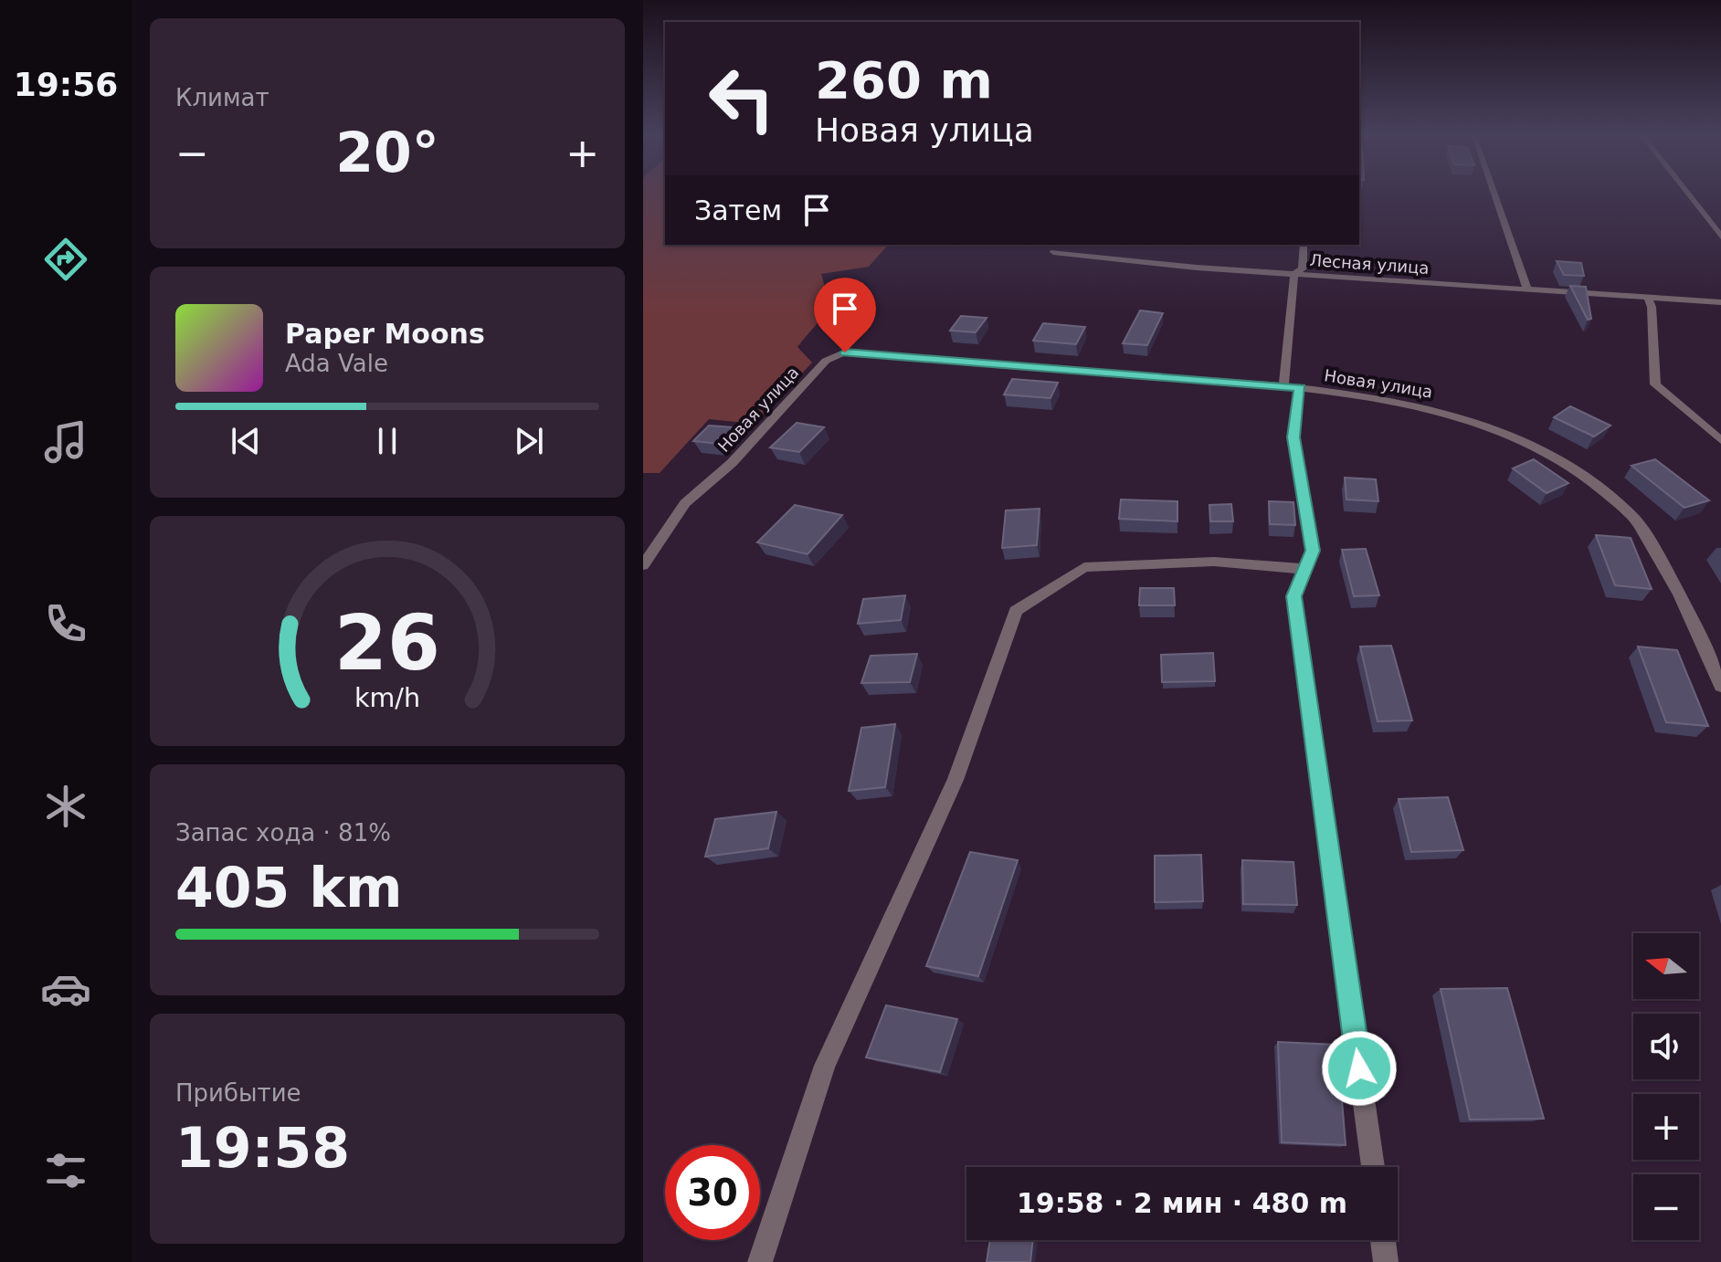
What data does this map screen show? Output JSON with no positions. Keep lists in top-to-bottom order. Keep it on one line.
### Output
{"streets":{"street":["Лесная улица","Новая улица"]},"north":"left","page":{"tabs":"19:56","tile":["Климат",["Запас хода · 81%","405 km"],["Прибытие","19:58"]],"turn":["260 m","Новая улица"],"heat":["−","20°","+"],"then":"Затем","song":["Paper Moons","Ada Vale"],"map_buttons":["+","−"],"limit":"30","trip":"19:58 · 2 мин · 480 m","gauge":["26","km/h"]}}
